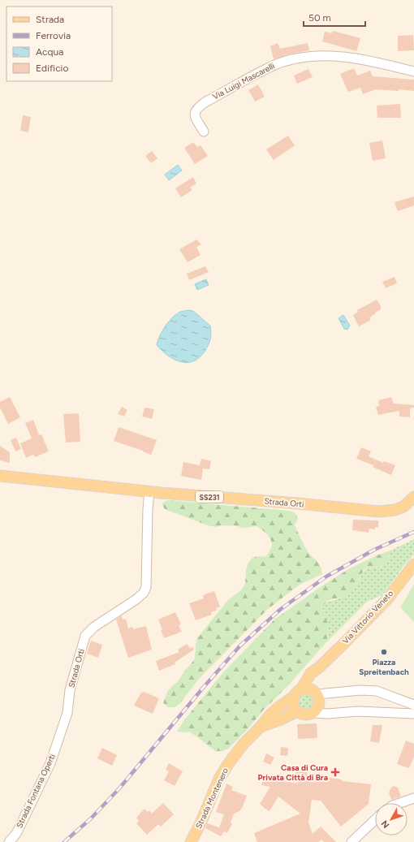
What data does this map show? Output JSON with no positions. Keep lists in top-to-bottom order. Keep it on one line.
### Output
{"streets":{"main road":["SS231","Strada Orti","Via Vittorio Veneto","Strada Montenero"],"street":["Via Luigi Mascarelli","Strada Fontana Operti"]},"crossings":[["Strada Orti","Strada Fontana Operti"],["Via Vittorio Veneto","Strada Montenero"]],"places":{"other":["Piazza Spreitenbach"],"health":["Casa di Cura Privata Città di Bra"]},"legend":["Strada","Ferrovia","Acqua","Edificio"],"scale_bar":"50 m","north":"bottom left"}
